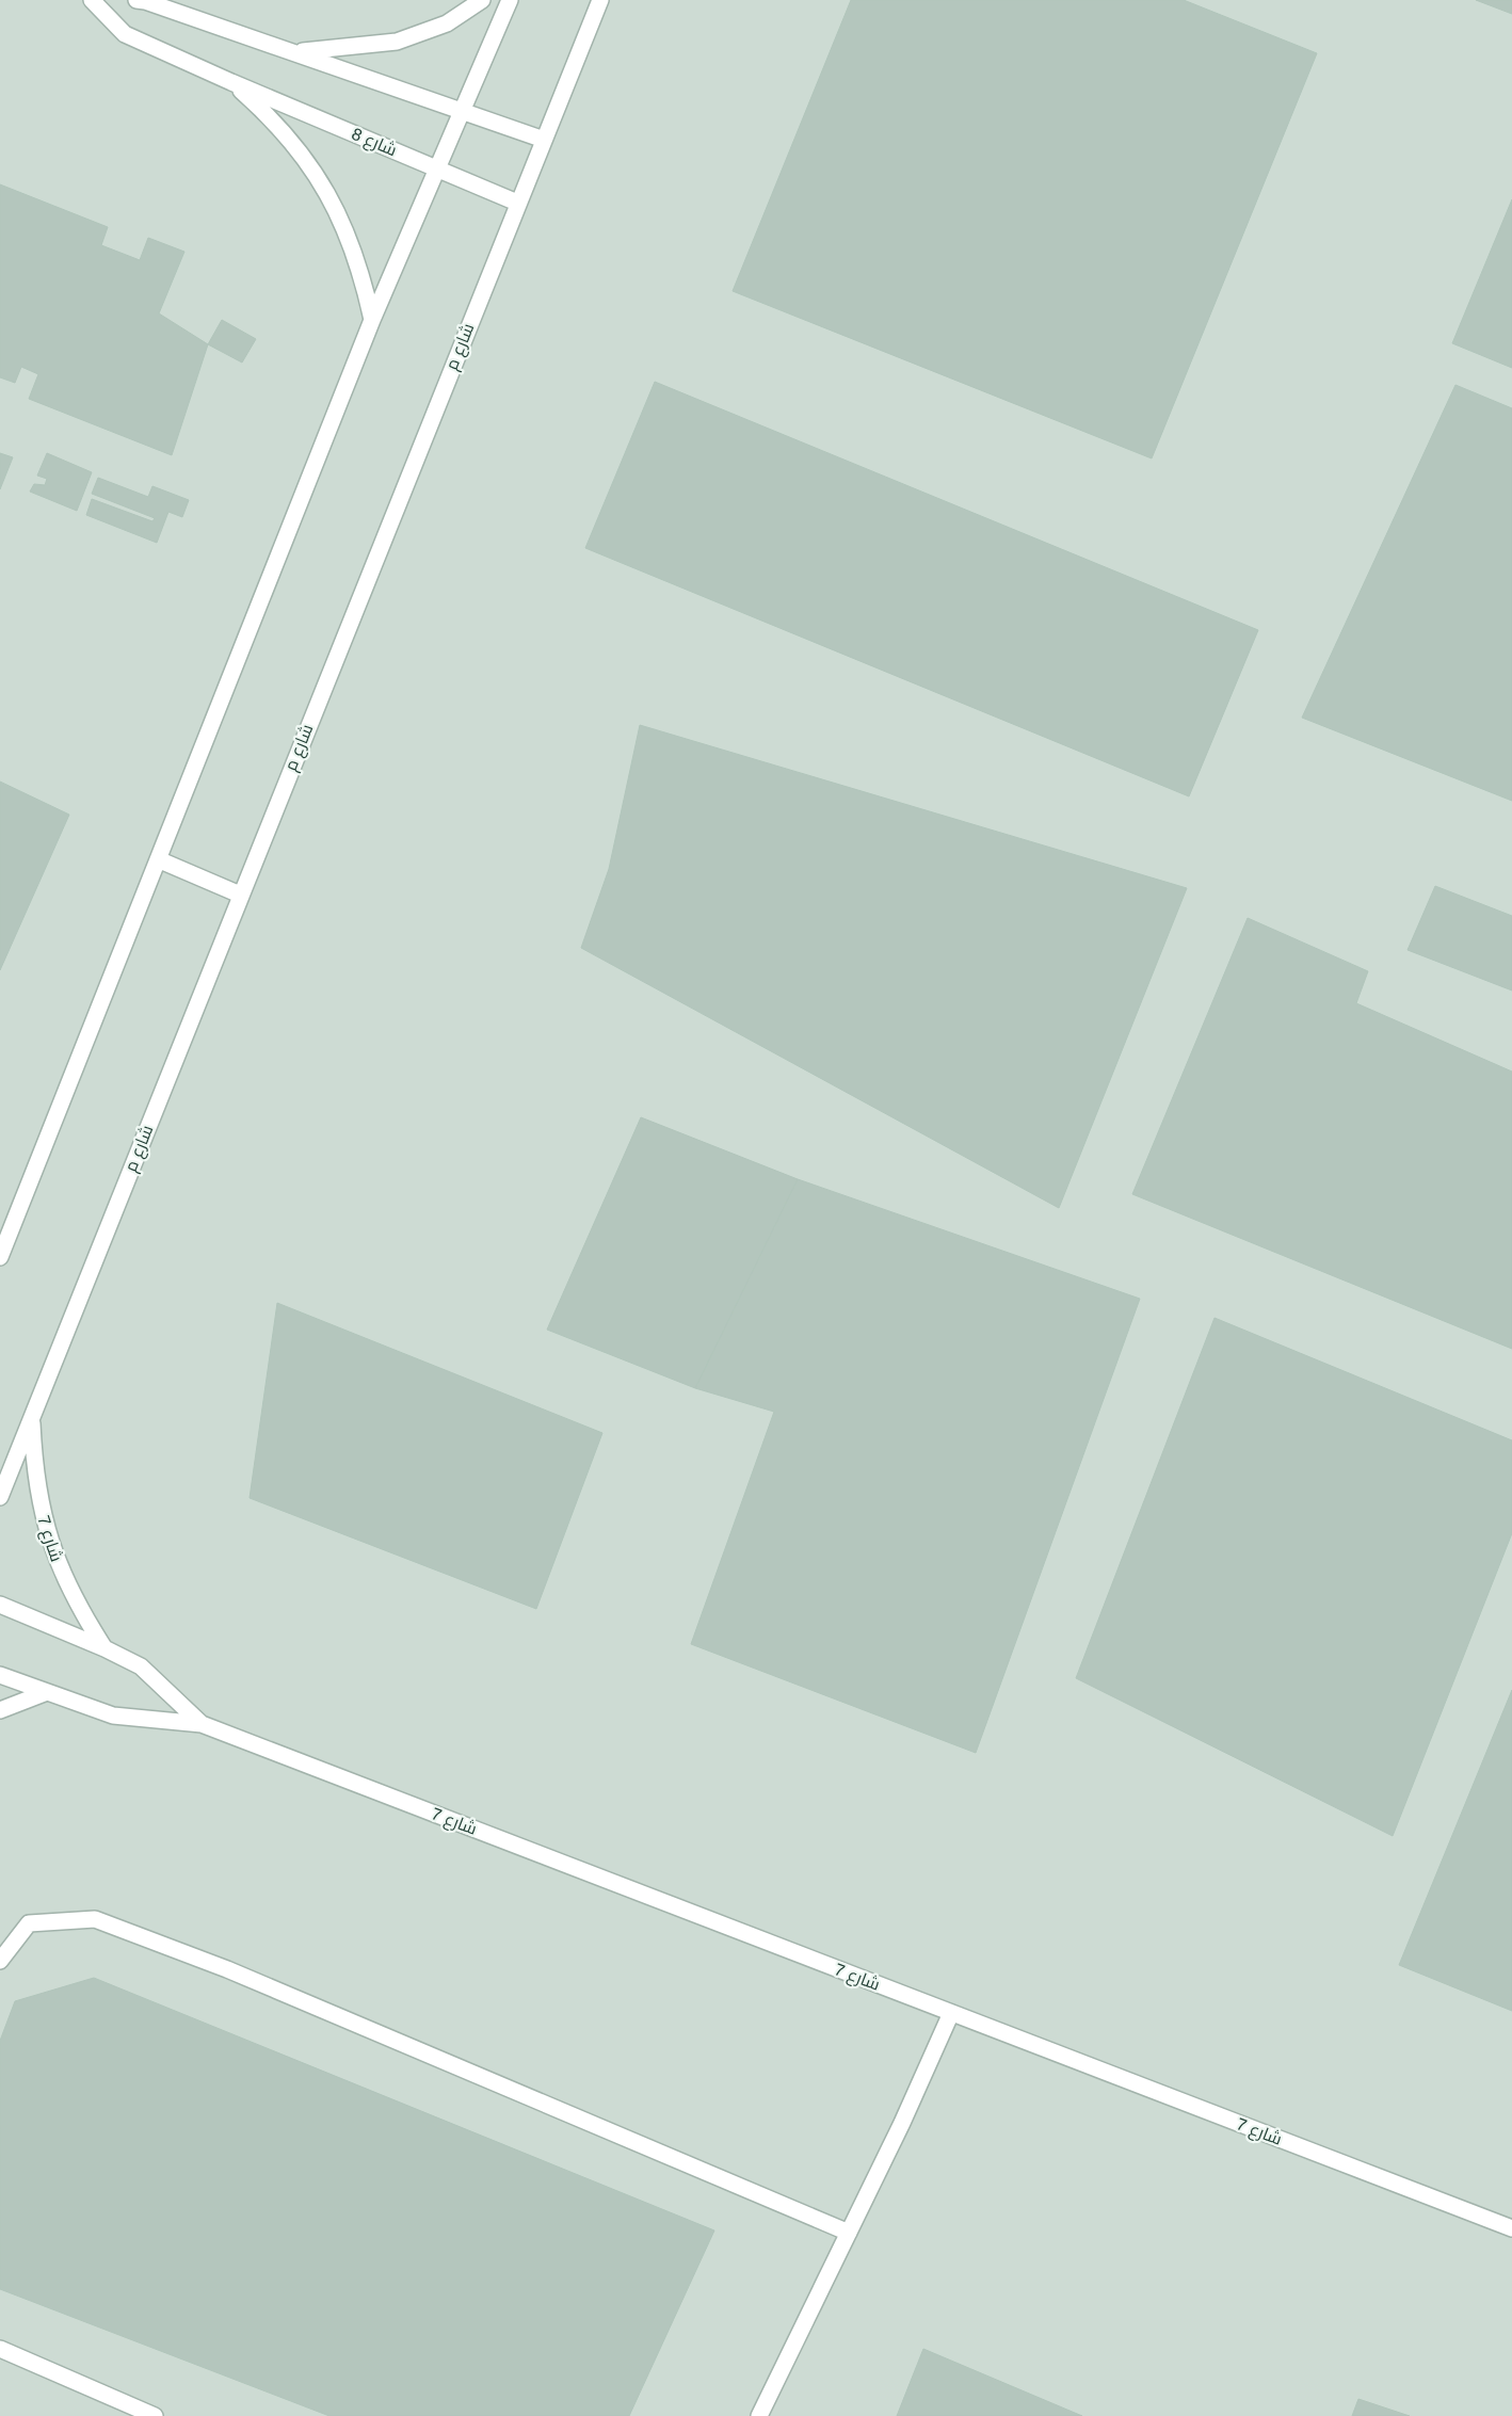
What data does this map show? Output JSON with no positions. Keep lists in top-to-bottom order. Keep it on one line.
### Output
{"streets":{"street":["شارع 8","شارع م","شارع 7"]},"crossings":[["شارع 8","شارع م"],["شارع م","شارع 7"]]}
